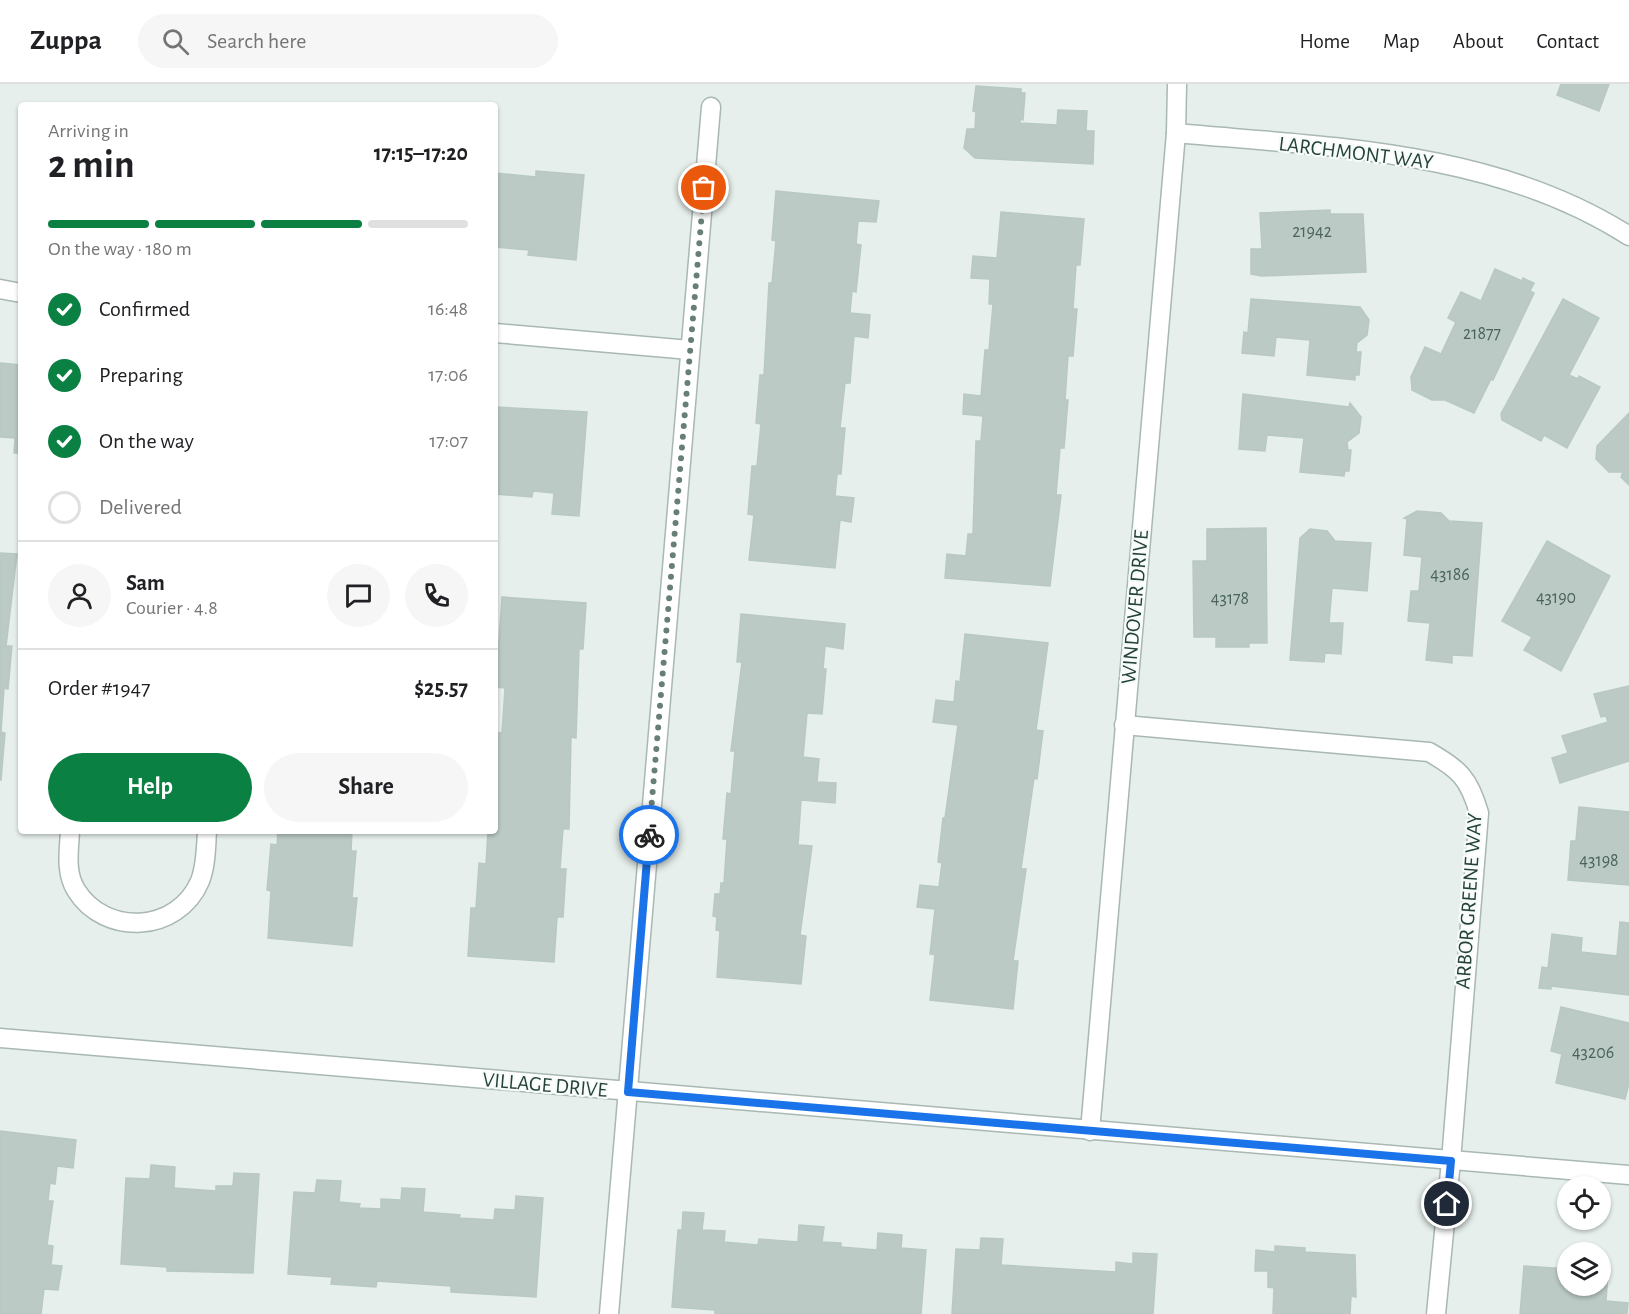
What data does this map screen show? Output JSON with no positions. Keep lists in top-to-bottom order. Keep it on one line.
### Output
{"streets":{"street":["LARCHMONT WAY","WINDOVER DRIVE","ARBOR GREENE WAY","VILLAGE DRIVE"]},"crossings":[["LARCHMONT WAY","WINDOVER DRIVE"],["WINDOVER DRIVE","ARBOR GREENE WAY"],["WINDOVER DRIVE","VILLAGE DRIVE"],["ARBOR GREENE WAY","VILLAGE DRIVE"]],"house_numbers":["21942","21877","43186","43190","43178","43198","43206"],"page":{"header":"Zuppa","search":"Search here","nav":["Home","Map","About","Contact"],"heading":["2 min","Arriving in","17:15–17:20"],"panel":["Sam","Courier · 4.8","Order #1947","$25.57"],"bar":"On the way · 180 m","list":[["Confirmed","16:48"],["Preparing","17:06"],["On the way","17:07"],"Delivered"],"buttons":["Help","Share"]}}
